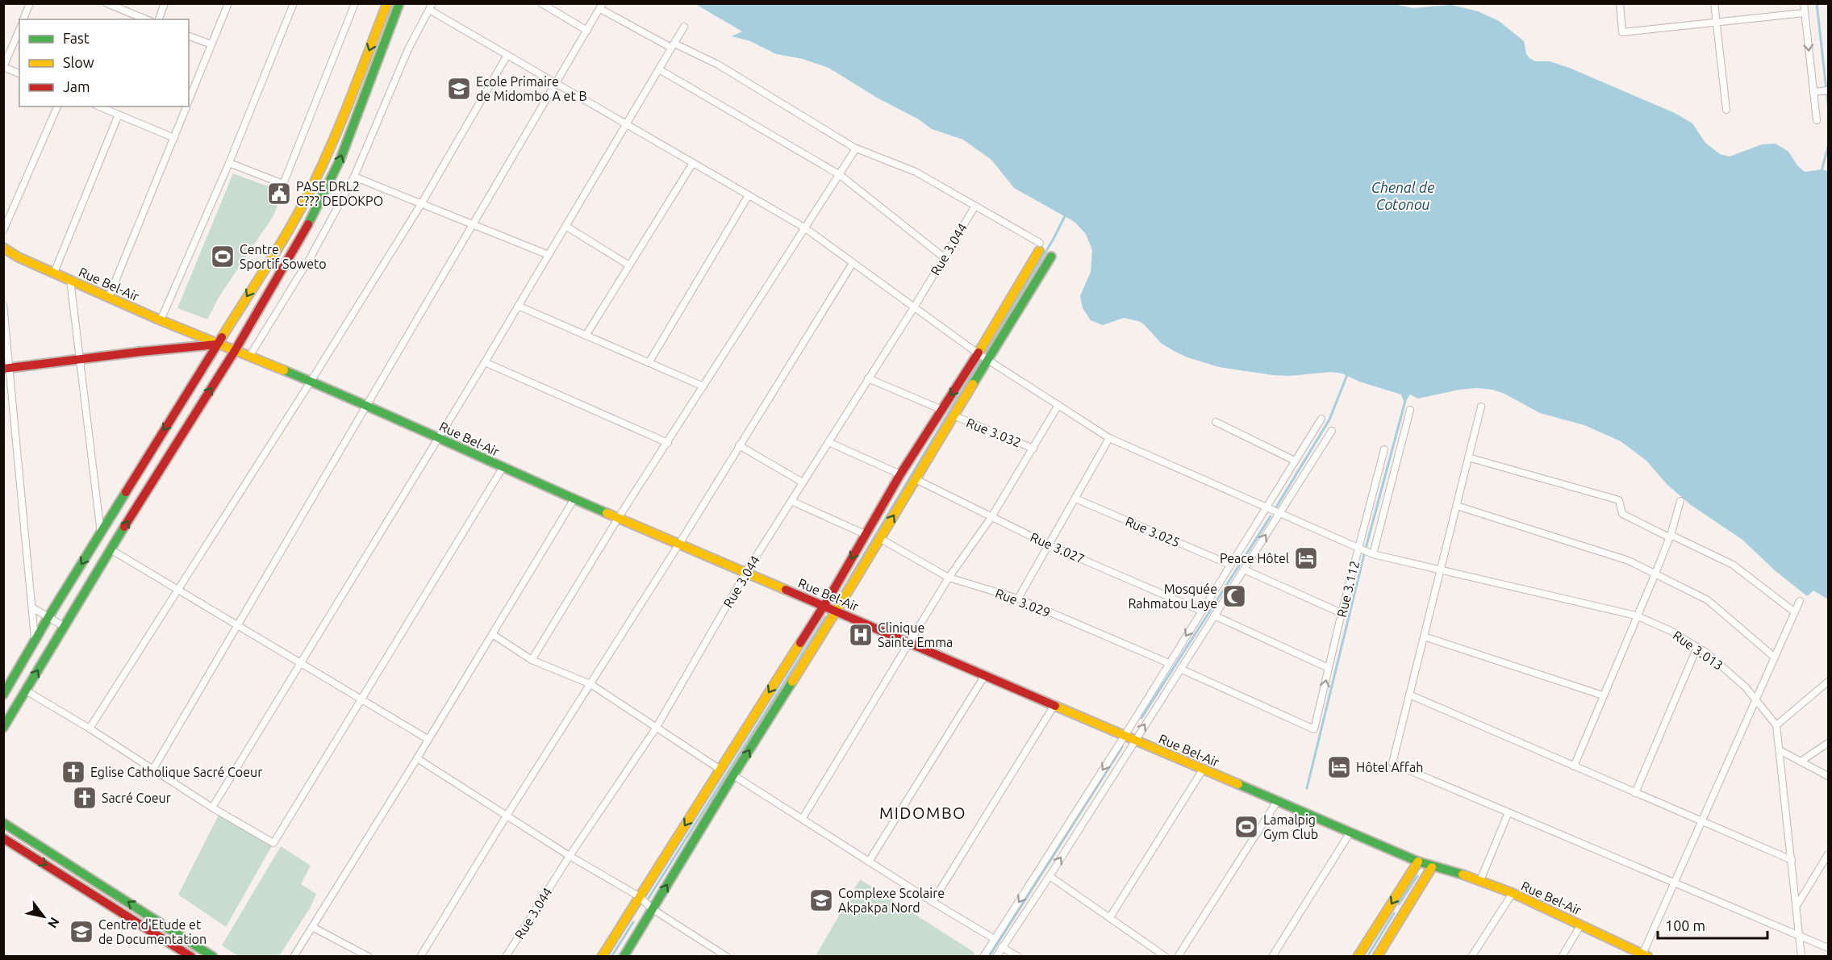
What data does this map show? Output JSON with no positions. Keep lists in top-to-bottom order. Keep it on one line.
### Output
{"streets":{"main road":["Rue Bel-Air"],"street":["Rue 3.044","Rue 3.032","Rue 3.025","Rue 3.027","Rue 3.112","Rue 3.029","Rue 3.013"]},"crossings":[["Rue 3.044","Rue Bel-Air"],["Rue 3.044","Rue 3.013"],["Rue 3.112","Rue 3.013"]],"districts":["MIDOMBO"],"water":["Chenal de Cotonou"],"places":{"school or university":["Ecole Primaire de Midombo A et B","Complexe Scolaire Akpakpa Nord","Centre d'Etude et de Documentation"],"public building":["PASE DRL2 C??? DEDOKPO"],"sports":["Centre Sportif Soweto","Lamalpig Gym Club"],"hotel":["Peace Hôtel","Hôtel Affah"],"mosque":["Mosquée Rahmatou Laye"],"hospital":["Clinique Sainte Emma"],"church":["Eglise Catholique Sacré Coeur","Sacré Coeur"]},"legend":["Fast","Slow","Jam"],"scale_bar":"100 m","north":"bottom right"}
